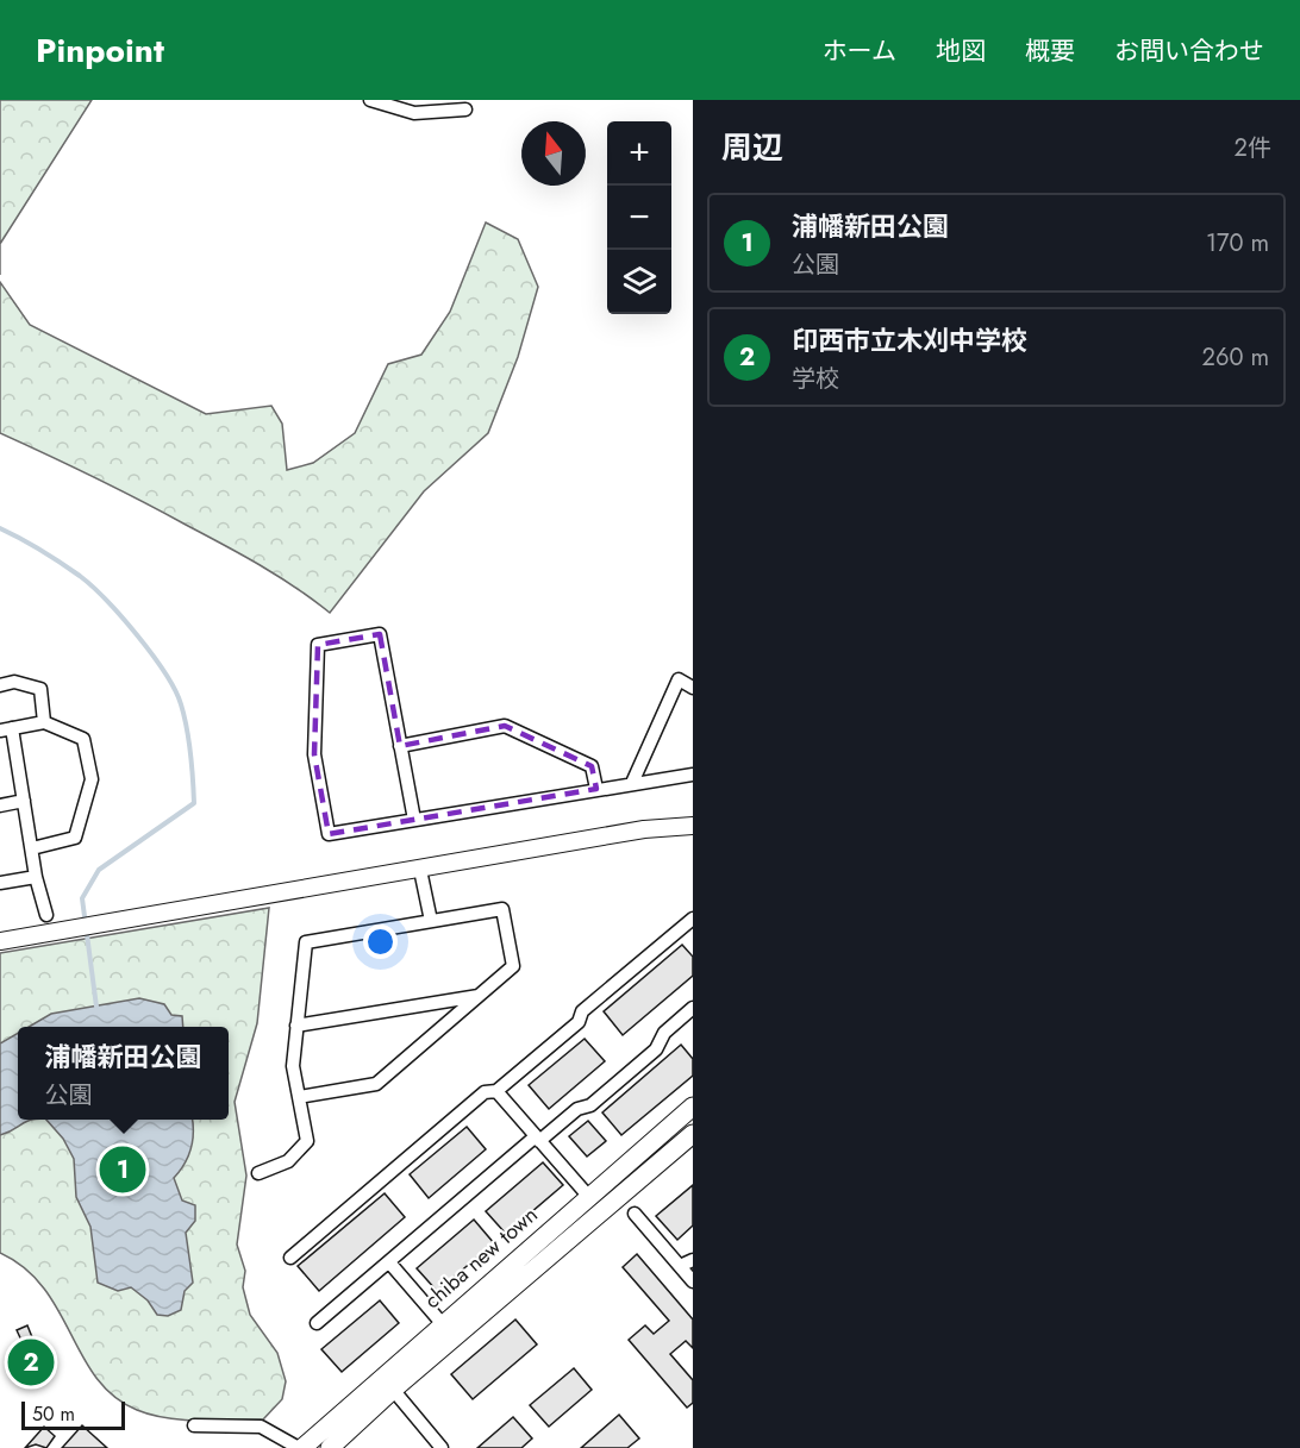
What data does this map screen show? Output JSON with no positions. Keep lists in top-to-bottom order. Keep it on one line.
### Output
{"streets":{"main road":["chiba new town"]},"scale_bar":"50 m","north":"top","page":{"header":"Pinpoint","nav":["ホーム","地図","概要","お問い合わせ"],"heading":["周辺","2件"],"map_buttons":["+","−"],"list":[{"mark":"1","name":"浦幡新田公園","note":"公園","value":"170 m"},{"mark":"2","name":"印西市立木刈中学校","note":"学校","value":"260 m"}],"popup":["浦幡新田公園","公園"],"pins":["1","2"],"scale":"50 m"}}
